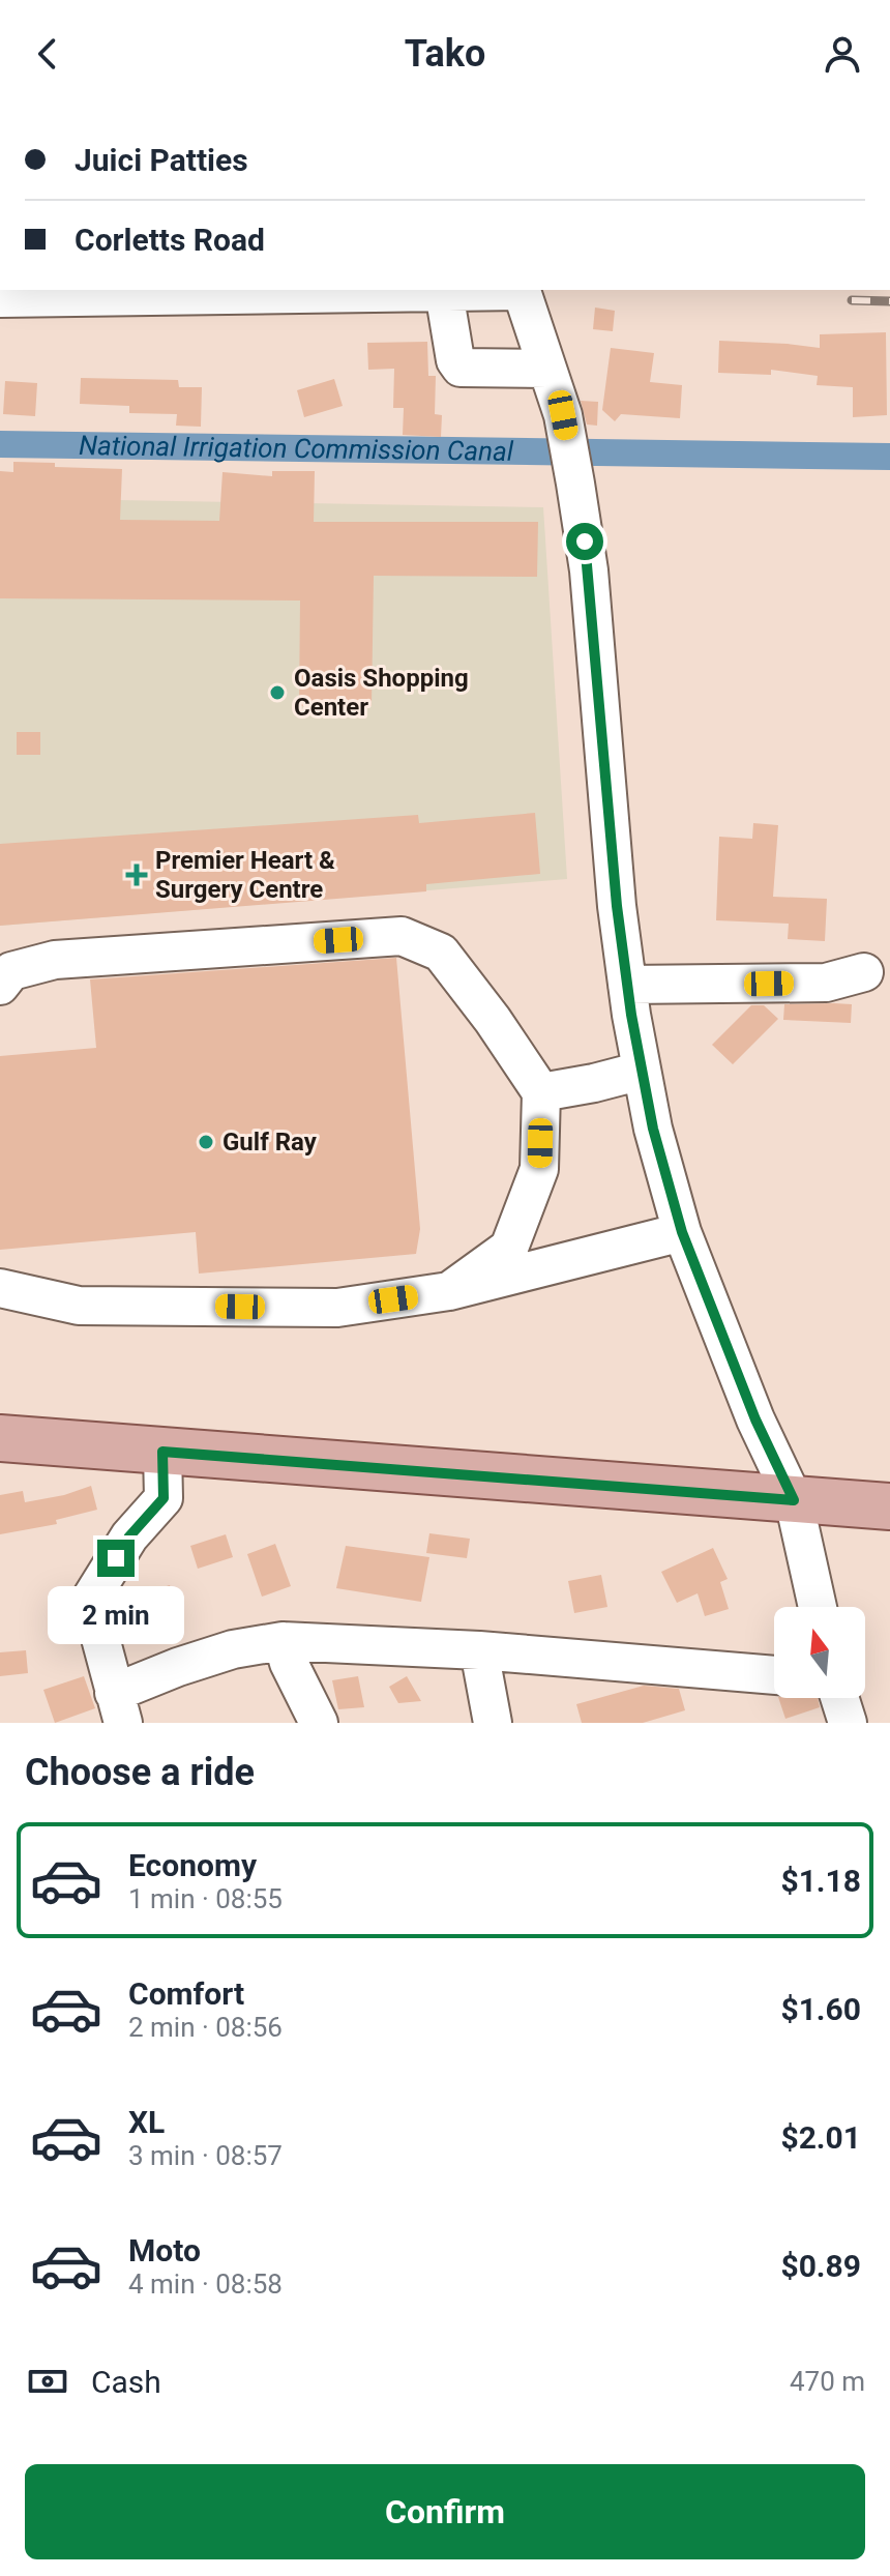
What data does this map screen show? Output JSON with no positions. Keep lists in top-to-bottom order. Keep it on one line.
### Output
{"water":["National Irrigation Commission Canal"],"places":{"other":["Oasis Shopping Center","Gulf Ray"],"health":["Premier Heart & Surgery Centre"]},"north":"top","page":{"header":"Tako","banner":["Juici Patties","Corletts Road"],"bubble":"2 min","heading":"Choose a ride","list":[{"name":"Economy","note":"1 min · 08:55","value":"$1.18"},{"name":"Comfort","note":"2 min · 08:56","value":"$1.60"},{"name":"XL","note":"3 min · 08:57","value":"$2.01"},{"name":"Moto","note":"4 min · 08:58","value":"$0.89"}],"pay":["Cash","470 m"],"buttons":"Confirm"}}
